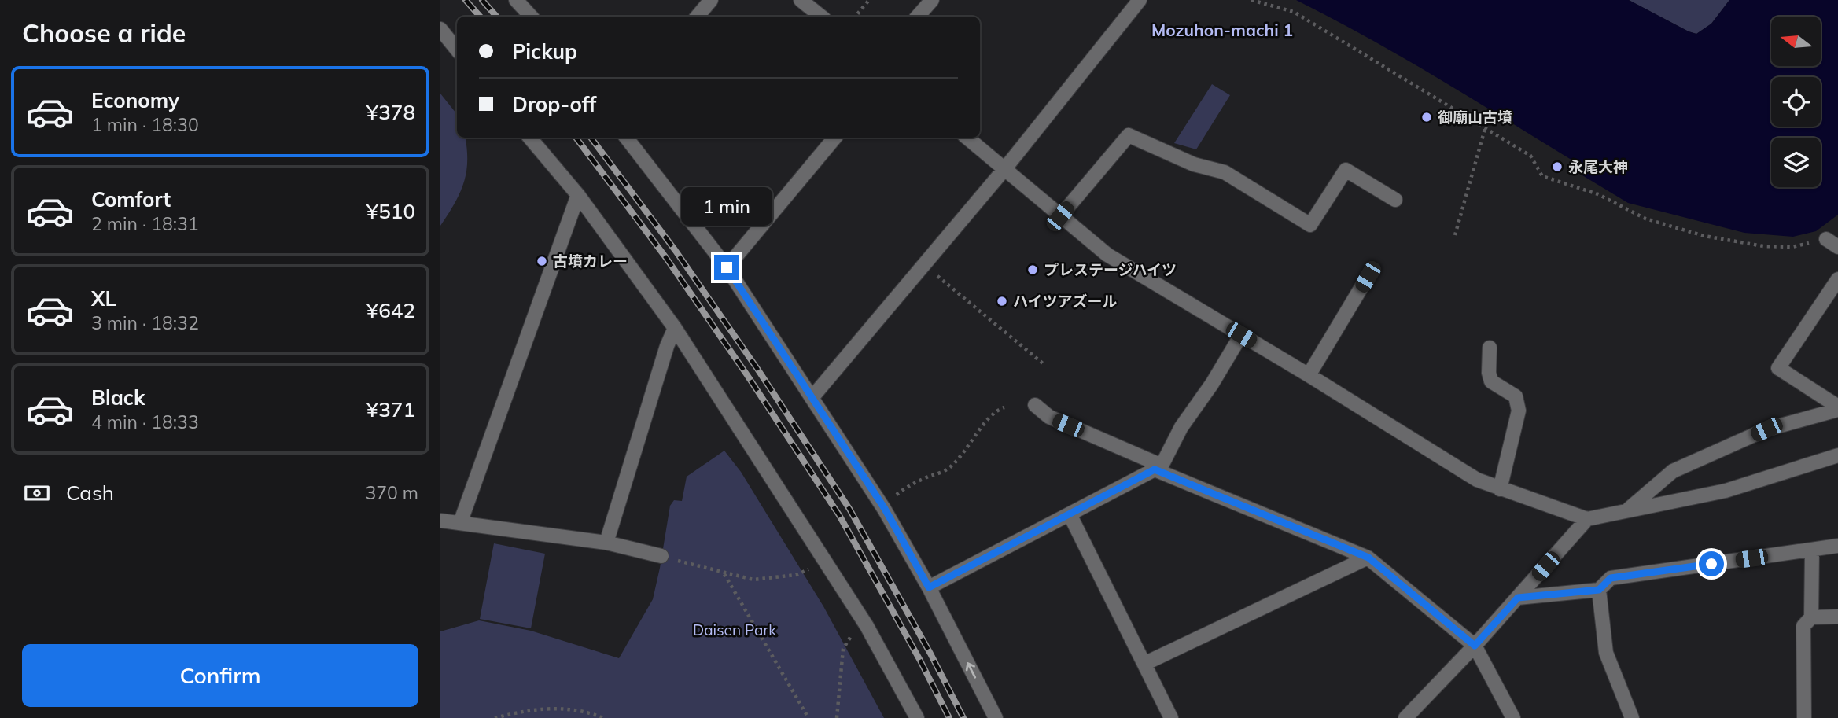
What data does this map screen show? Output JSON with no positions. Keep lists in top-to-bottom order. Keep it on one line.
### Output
{"districts":["Mozuhon-machi 1"],"parks":["Daisen Park"],"places":["御廟山古墳","永尾大神","古墳カレー","プレステージハイツ","ハイツアズール"],"north":"left","page":{"heading":"Choose a ride","banner":["Pickup","Drop-off"],"list":[{"name":"Economy","note":"1 min · 18:30","value":"¥378"},{"name":"Comfort","note":"2 min · 18:31","value":"¥510"},{"name":"XL","note":"3 min · 18:32","value":"¥642"},{"name":"Black","note":"4 min · 18:33","value":"¥371"}],"bubble":"1 min","pay":["Cash","370 m"],"buttons":"Confirm"}}
